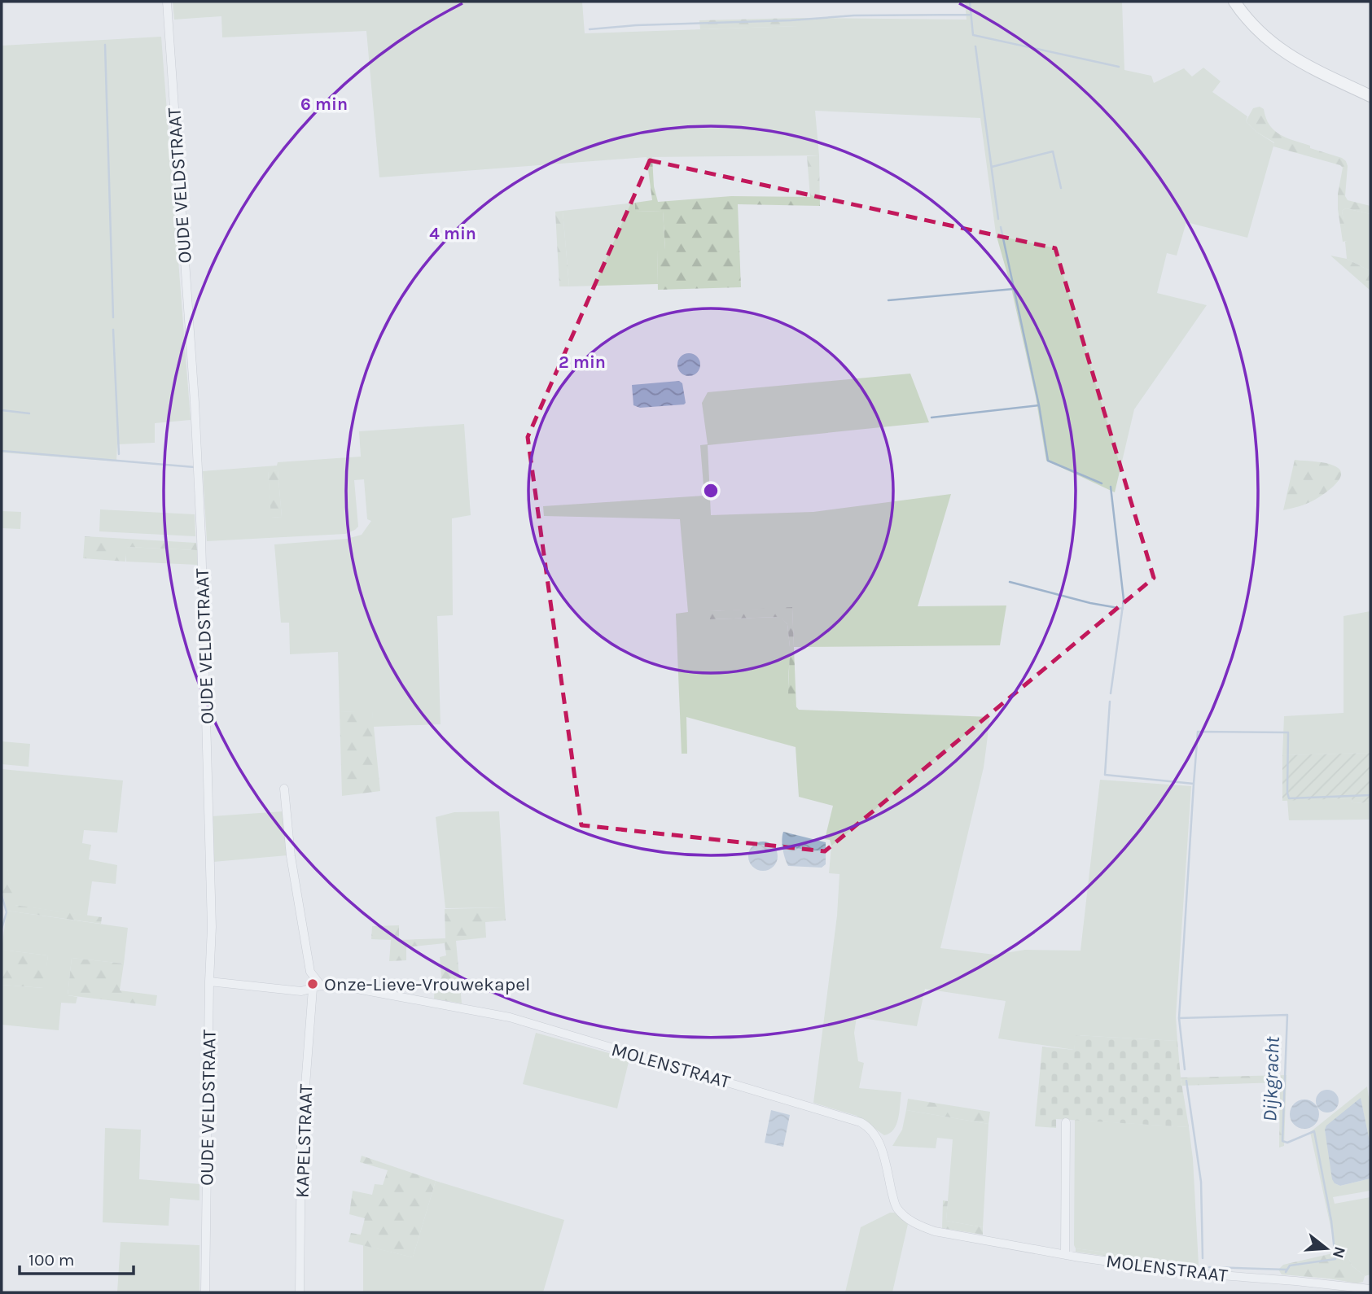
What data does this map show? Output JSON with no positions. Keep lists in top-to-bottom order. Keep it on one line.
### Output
{"streets":{"street":["OUDE VELDSTRAAT","MOLENSTRAAT","KAPELSTRAAT"]},"crossings":[["OUDE VELDSTRAAT","MOLENSTRAAT"],["MOLENSTRAAT","KAPELSTRAAT"]],"water":["Dijkgracht"],"places":["Onze-Lieve-Vrouwekapel"],"scale_bar":"100 m","north":"right","rings":["6 min","4 min","2 min"]}
